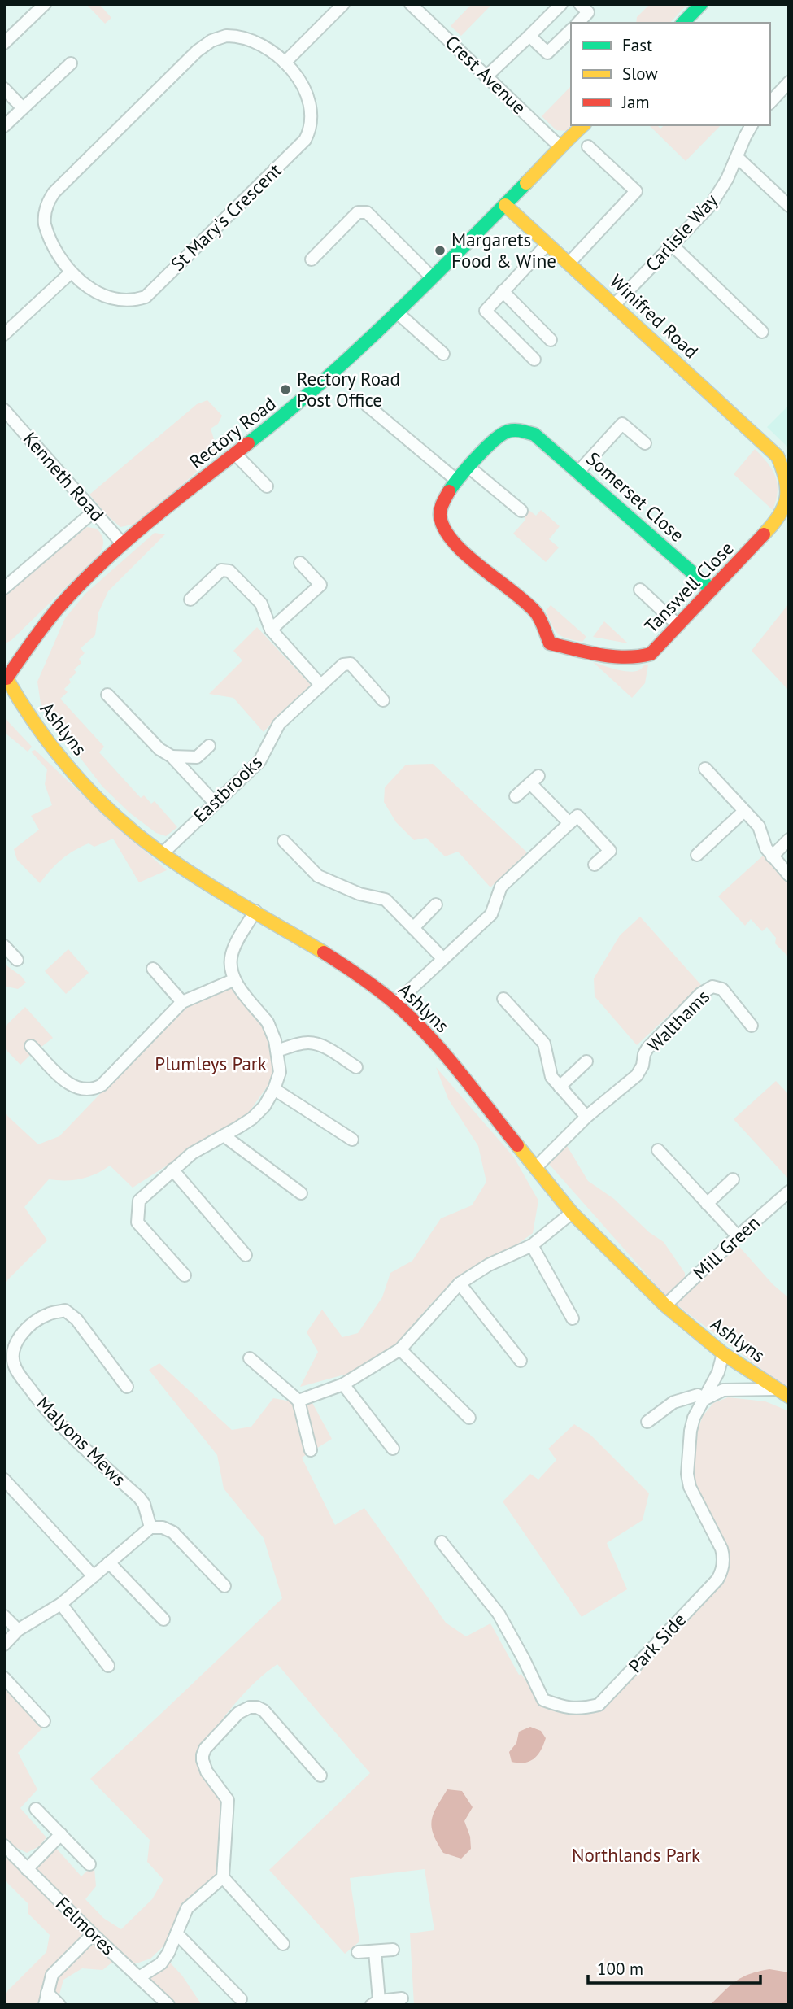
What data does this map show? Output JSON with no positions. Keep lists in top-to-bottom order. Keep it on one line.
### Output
{"streets":{"street":["Crest Avenue","St Mary's Crescent","Carlisle Way","Winifred Road","Rectory Road","Kenneth Road","Somerset Close","Tanswell Close","Ashlyns","Eastbrooks","Walthams","Mill Green","Malyons Mews","Park Side","Felmores"]},"crossings":[["Crest Avenue","Rectory Road"],["Carlisle Way","Winifred Road"],["Winifred Road","Rectory Road"],["Winifred Road","Tanswell Close"],["Rectory Road","Kenneth Road"],["Rectory Road","Ashlyns"],["Somerset Close","Tanswell Close"],["Ashlyns","Eastbrooks"],["Ashlyns","Walthams"],["Ashlyns","Mill Green"],["Ashlyns","Park Side"]],"parks":["Plumleys Park","Northlands Park"],"places":["Margarets Food & Wine","Rectory Road Post Office"],"legend":["Fast","Slow","Jam"],"scale_bar":"100 m"}
